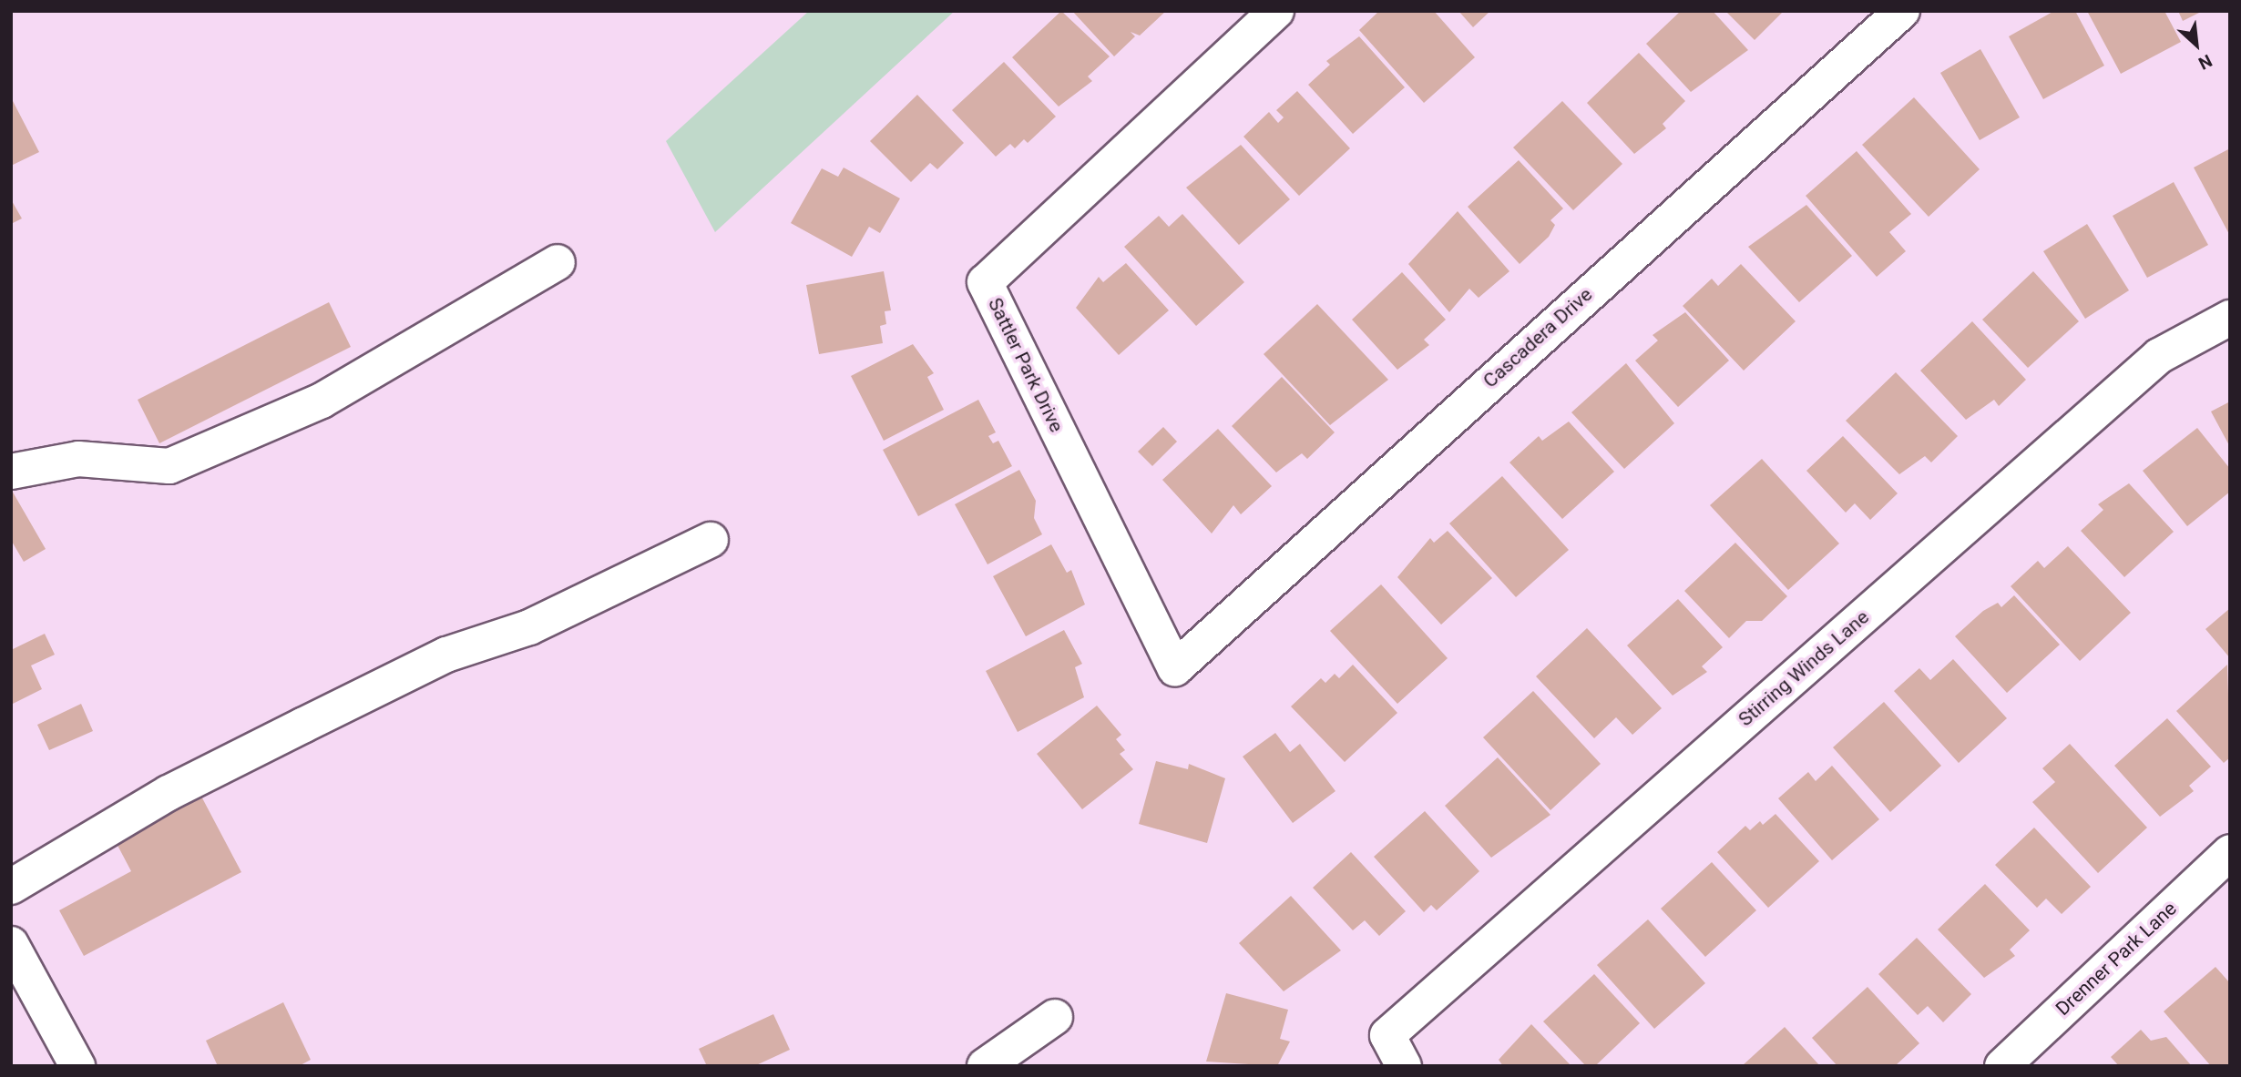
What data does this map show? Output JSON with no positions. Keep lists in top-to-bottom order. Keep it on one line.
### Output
{"streets":{"street":["Cascadera Drive","Sattler Park Drive","Stirring Winds Lane","Drenner Park Lane"]},"crossings":[["Cascadera Drive","Sattler Park Drive"]],"north":"bottom right"}
